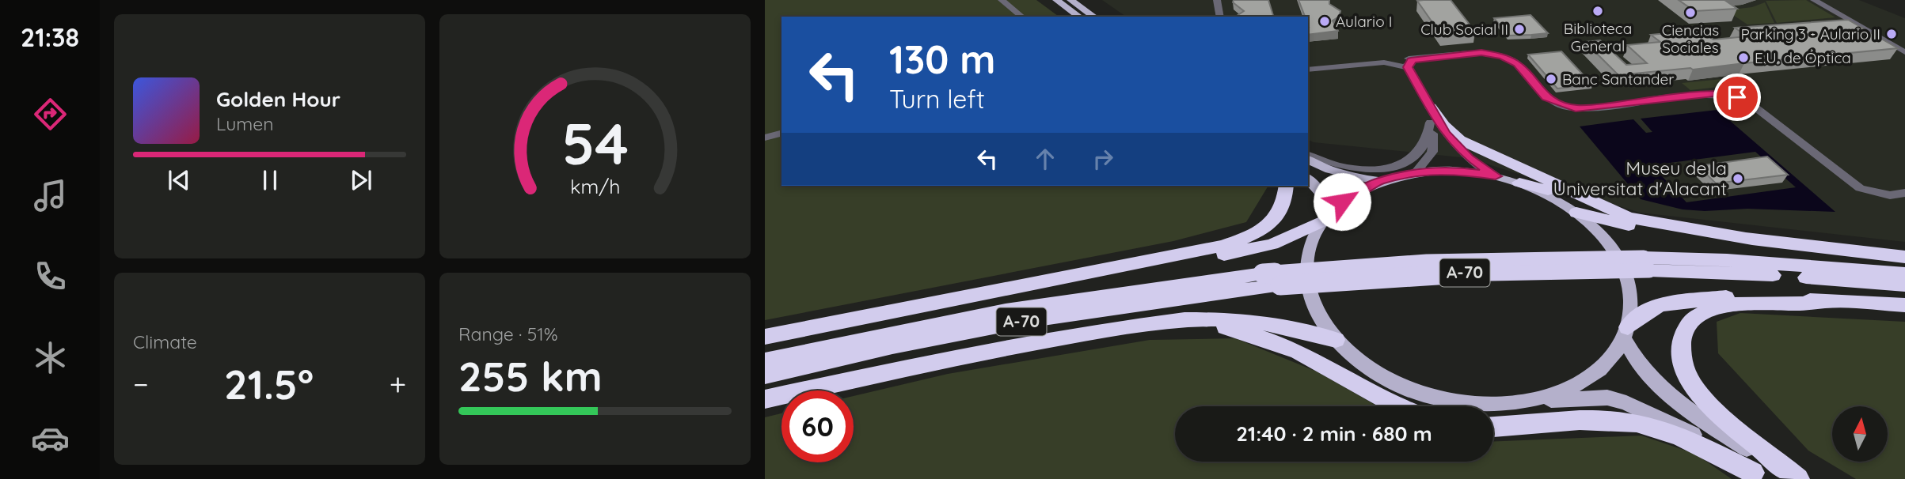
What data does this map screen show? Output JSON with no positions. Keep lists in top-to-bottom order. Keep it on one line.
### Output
{"streets":{"highway":["A-70"]},"places":["Biblioteca General","Ciencias Sociales","Aulario I","Club Social II","Parking 3 - Aulario II","E.U. de Óptica","Banc Santander","Museu de la Universitat d'Alacant"],"north":"top","page":{"tabs":"21:38","turn":["130 m","Turn left"],"song":["Golden Hour","Lumen"],"tile":["Climate",["Range · 51%","255 km"]],"heat":["−","21.5°","+"],"limit":"60","trip":"21:40 · 2 min · 680 m","gauge":["54","km/h"]}}
